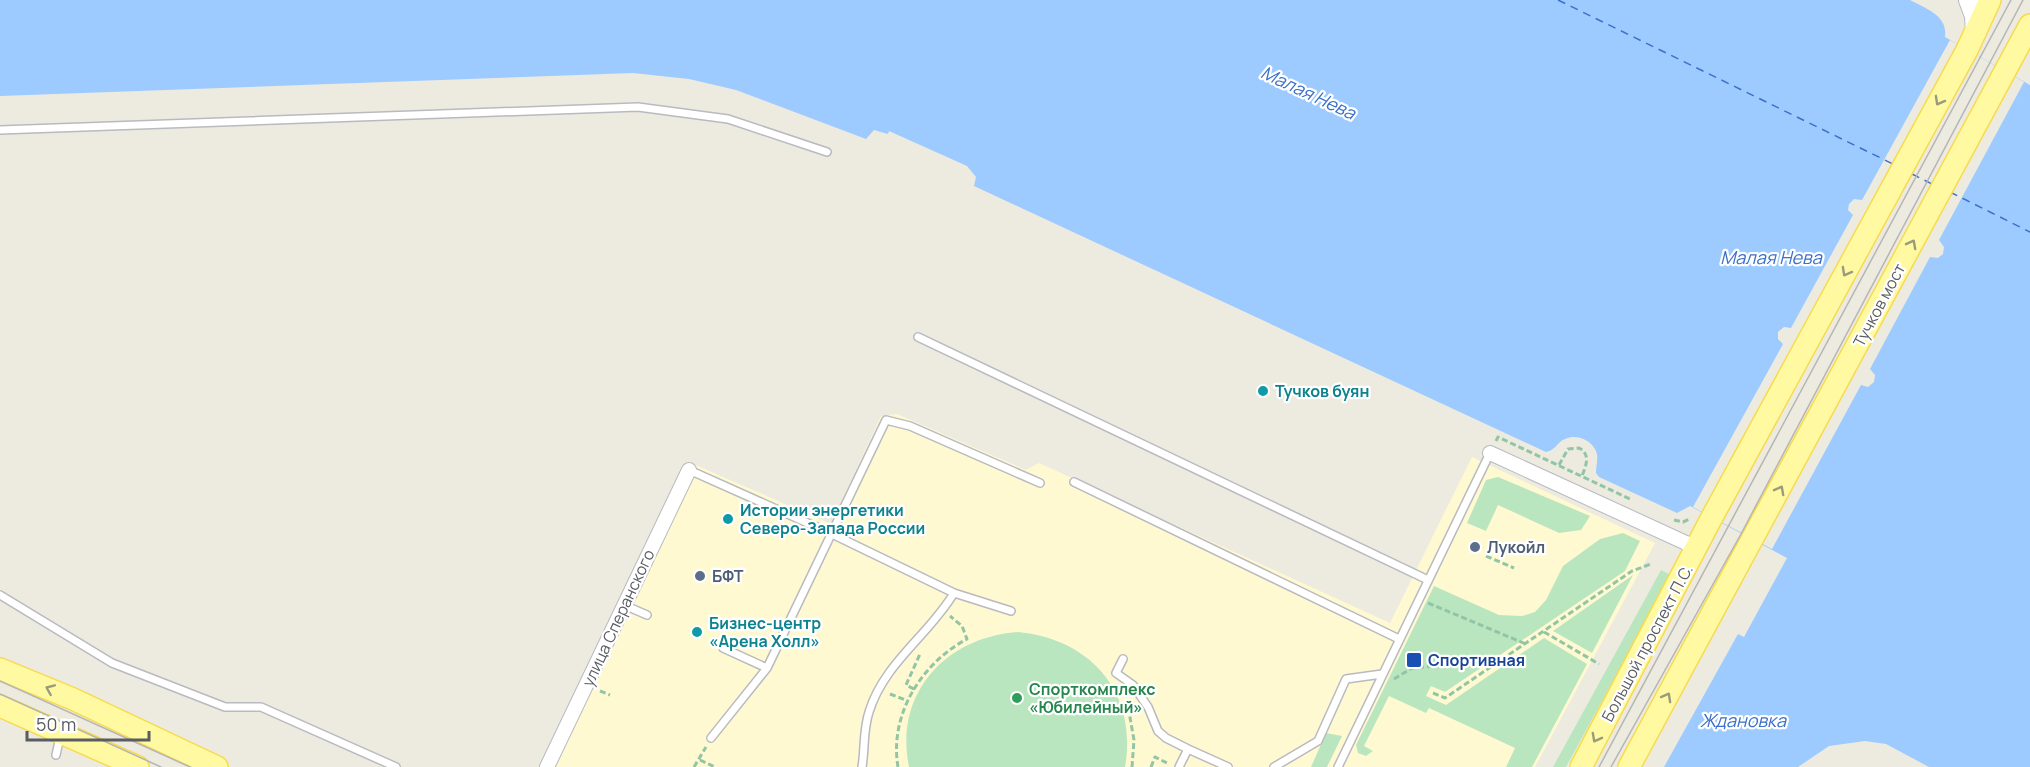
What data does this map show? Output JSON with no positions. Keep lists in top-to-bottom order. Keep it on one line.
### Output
{"streets":{"main road":["Тучков мост","Большой проспект П.С."],"street":["улица Сперанского"]},"one_way":["Большой проспект П.С."],"water":["Малая Нева","Ждановка"],"places":{"other":["Тучков буян","Истории энергетики Северо-Запада России","Лукойл","БФТ","Бизнес-центр «Арена Холл»","Спорткомплекс «Юбилейный»"],"transit":["Спортивная"]},"scale_bar":"50 m"}
